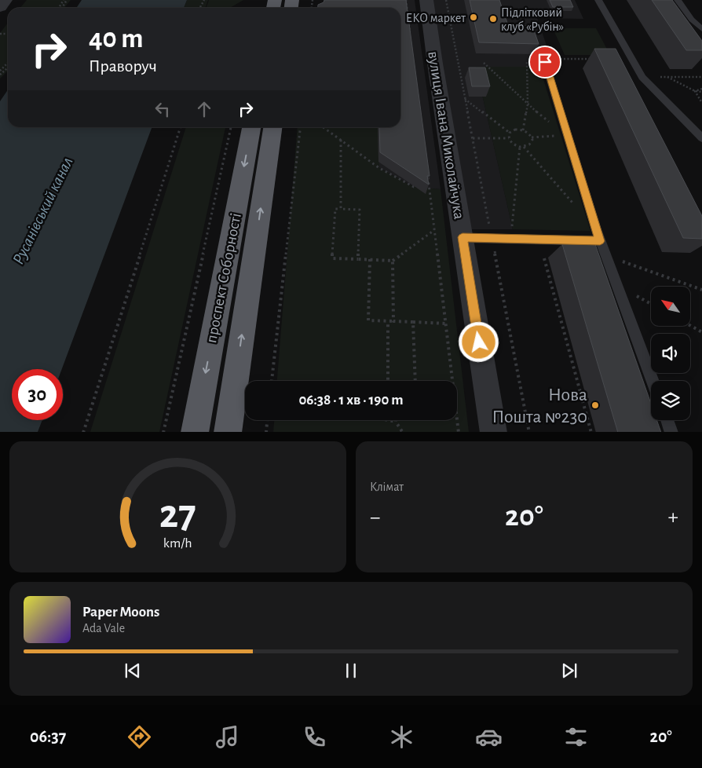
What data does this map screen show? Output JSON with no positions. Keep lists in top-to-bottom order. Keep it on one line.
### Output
{"streets":{"highway":["проспект Соборності"],"street":["вулиця Івана Миколайчука"]},"water":["Русанівський канал"],"places":["ЕКО маркет","Підлітковий клуб «Рубін»","Нова Пошта №230"],"north":"top left","page":{"turn":["40 m","Праворуч"],"limit":"30","trip":"06:38 · 1 хв · 190 m","tile":"Клімат","heat":["−","20°","+"],"song":["Paper Moons","Ada Vale"],"tabs":["06:37","20°"],"gauge":["27","km/h"]}}
